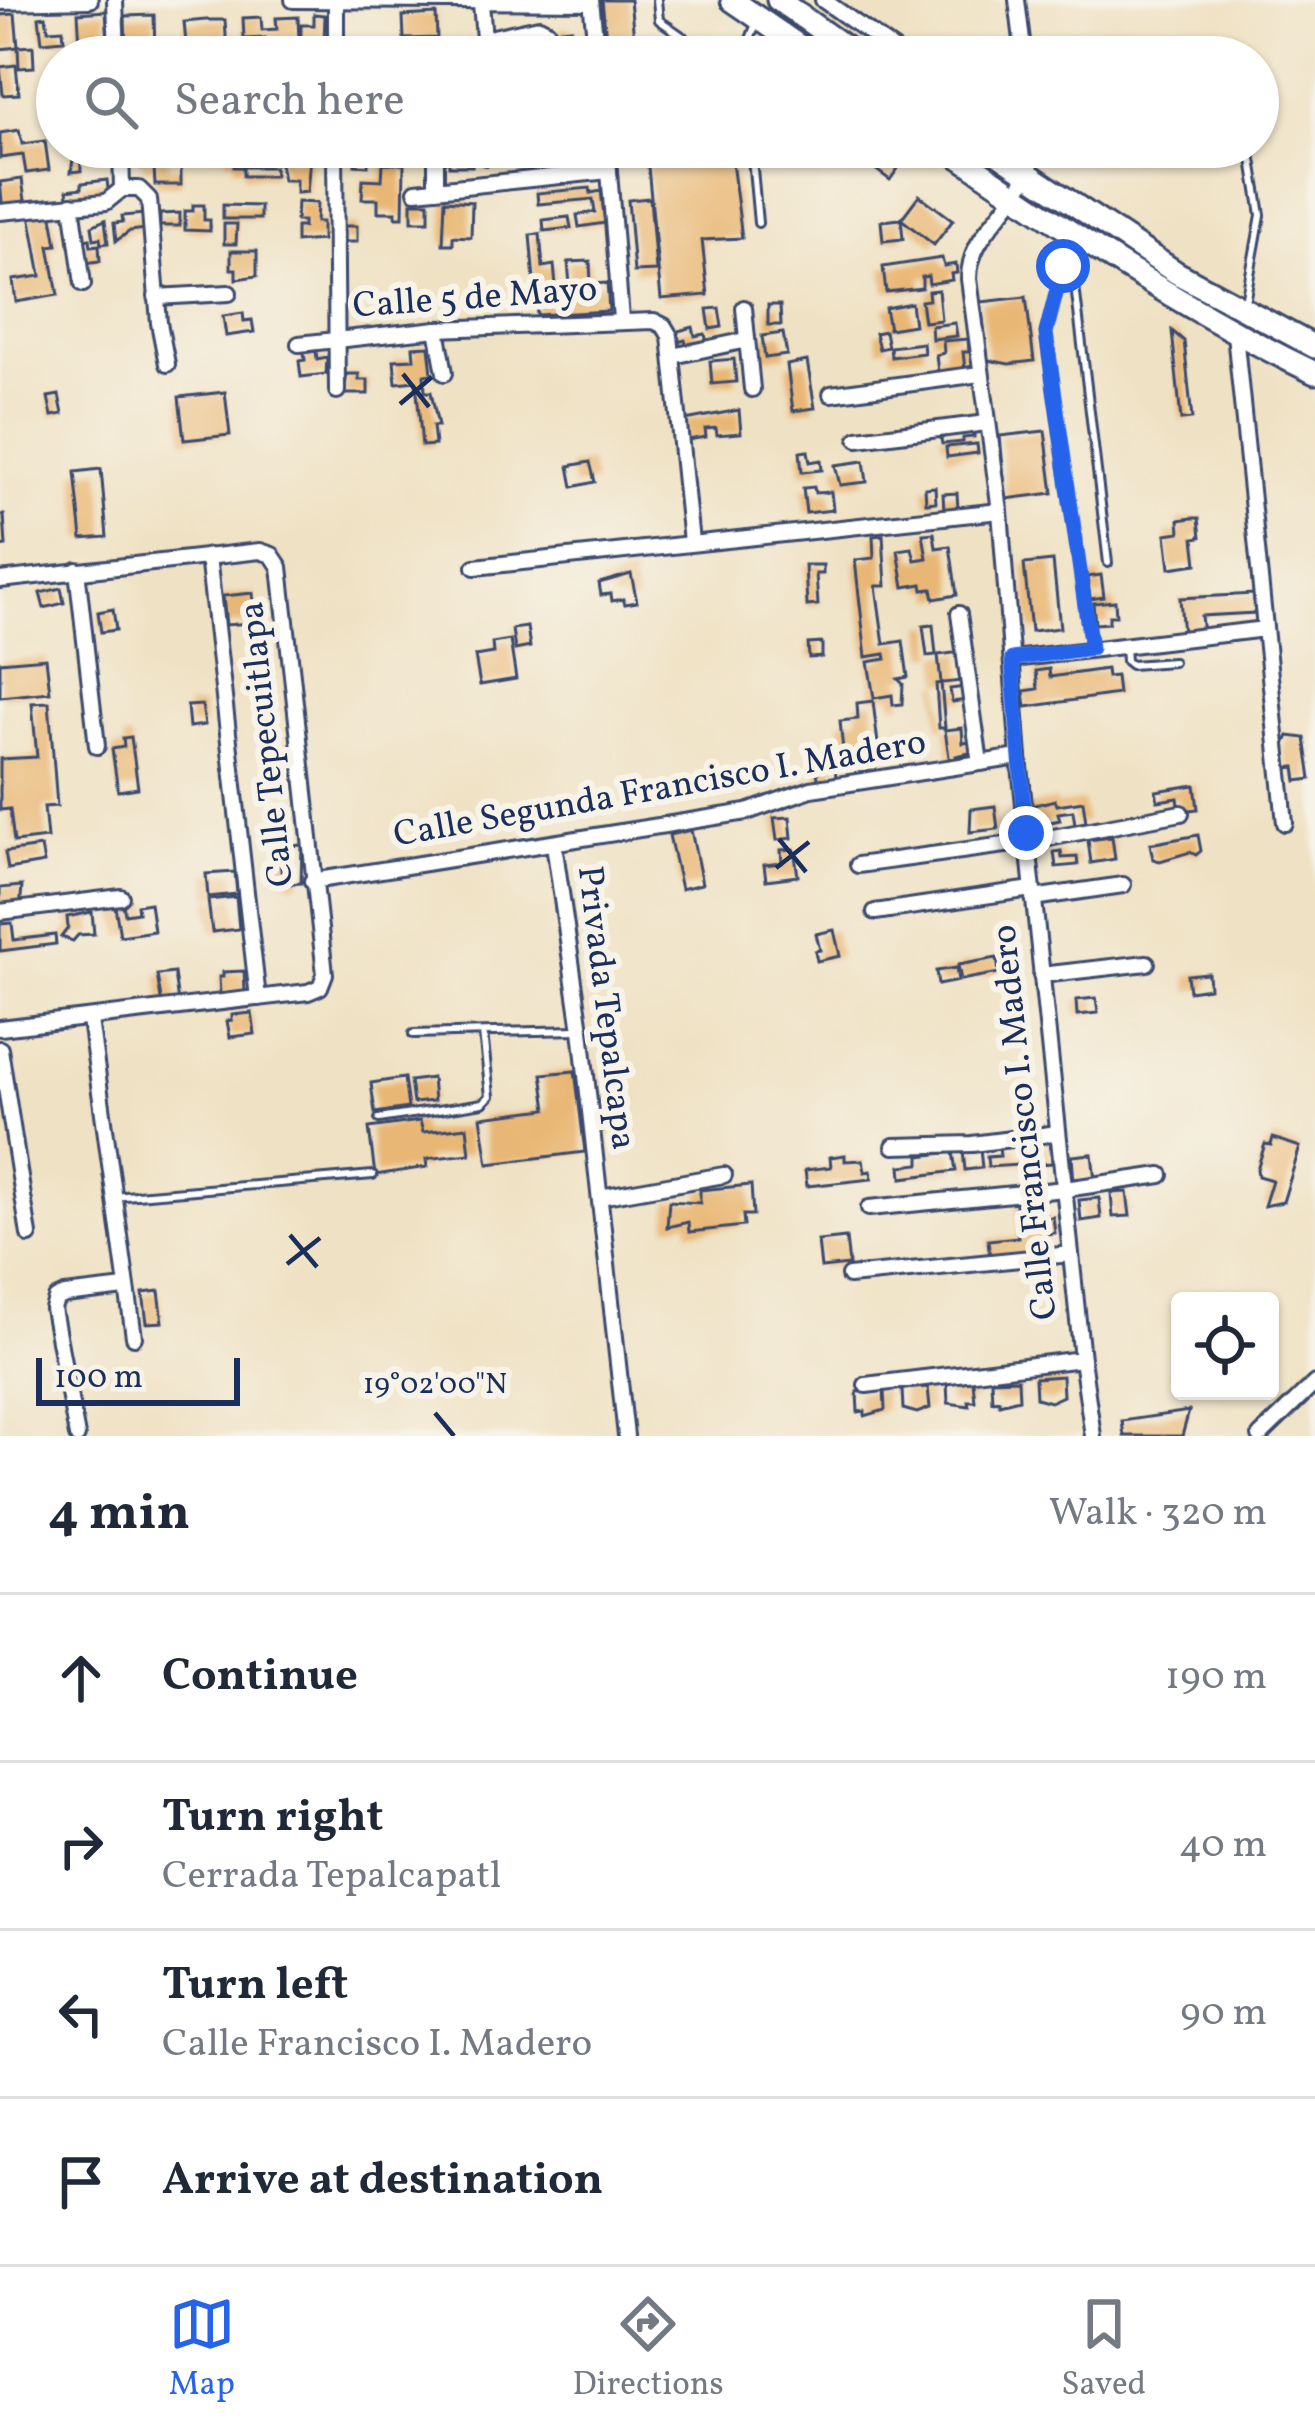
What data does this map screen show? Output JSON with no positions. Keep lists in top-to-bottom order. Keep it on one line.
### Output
{"streets":{"street":["Calle 5 de Mayo","Calle Tepecuitlapa","Calle Segunda Francisco I. Madero","Privada Tepalcapa","Calle Francisco I. Madero"]},"crossings":[["Calle Tepecuitlapa","Calle Segunda Francisco I. Madero"],["Calle Segunda Francisco I. Madero","Privada Tepalcapa"],["Calle Segunda Francisco I. Madero","Calle Francisco I. Madero"]],"scale_bar":"100 m","page":{"search":"Search here","scale":"100 m","heading":["4 min","Walk · 320 m"],"list":[["Continue","190 m"],["Turn right","Cerrada Tepalcapatl","40 m"],["Turn left","Calle Francisco I. Madero","90 m"],"Arrive at destination"],"nav":["Map","Directions","Saved"]},"coordinates":["19°02'00\"N"]}
